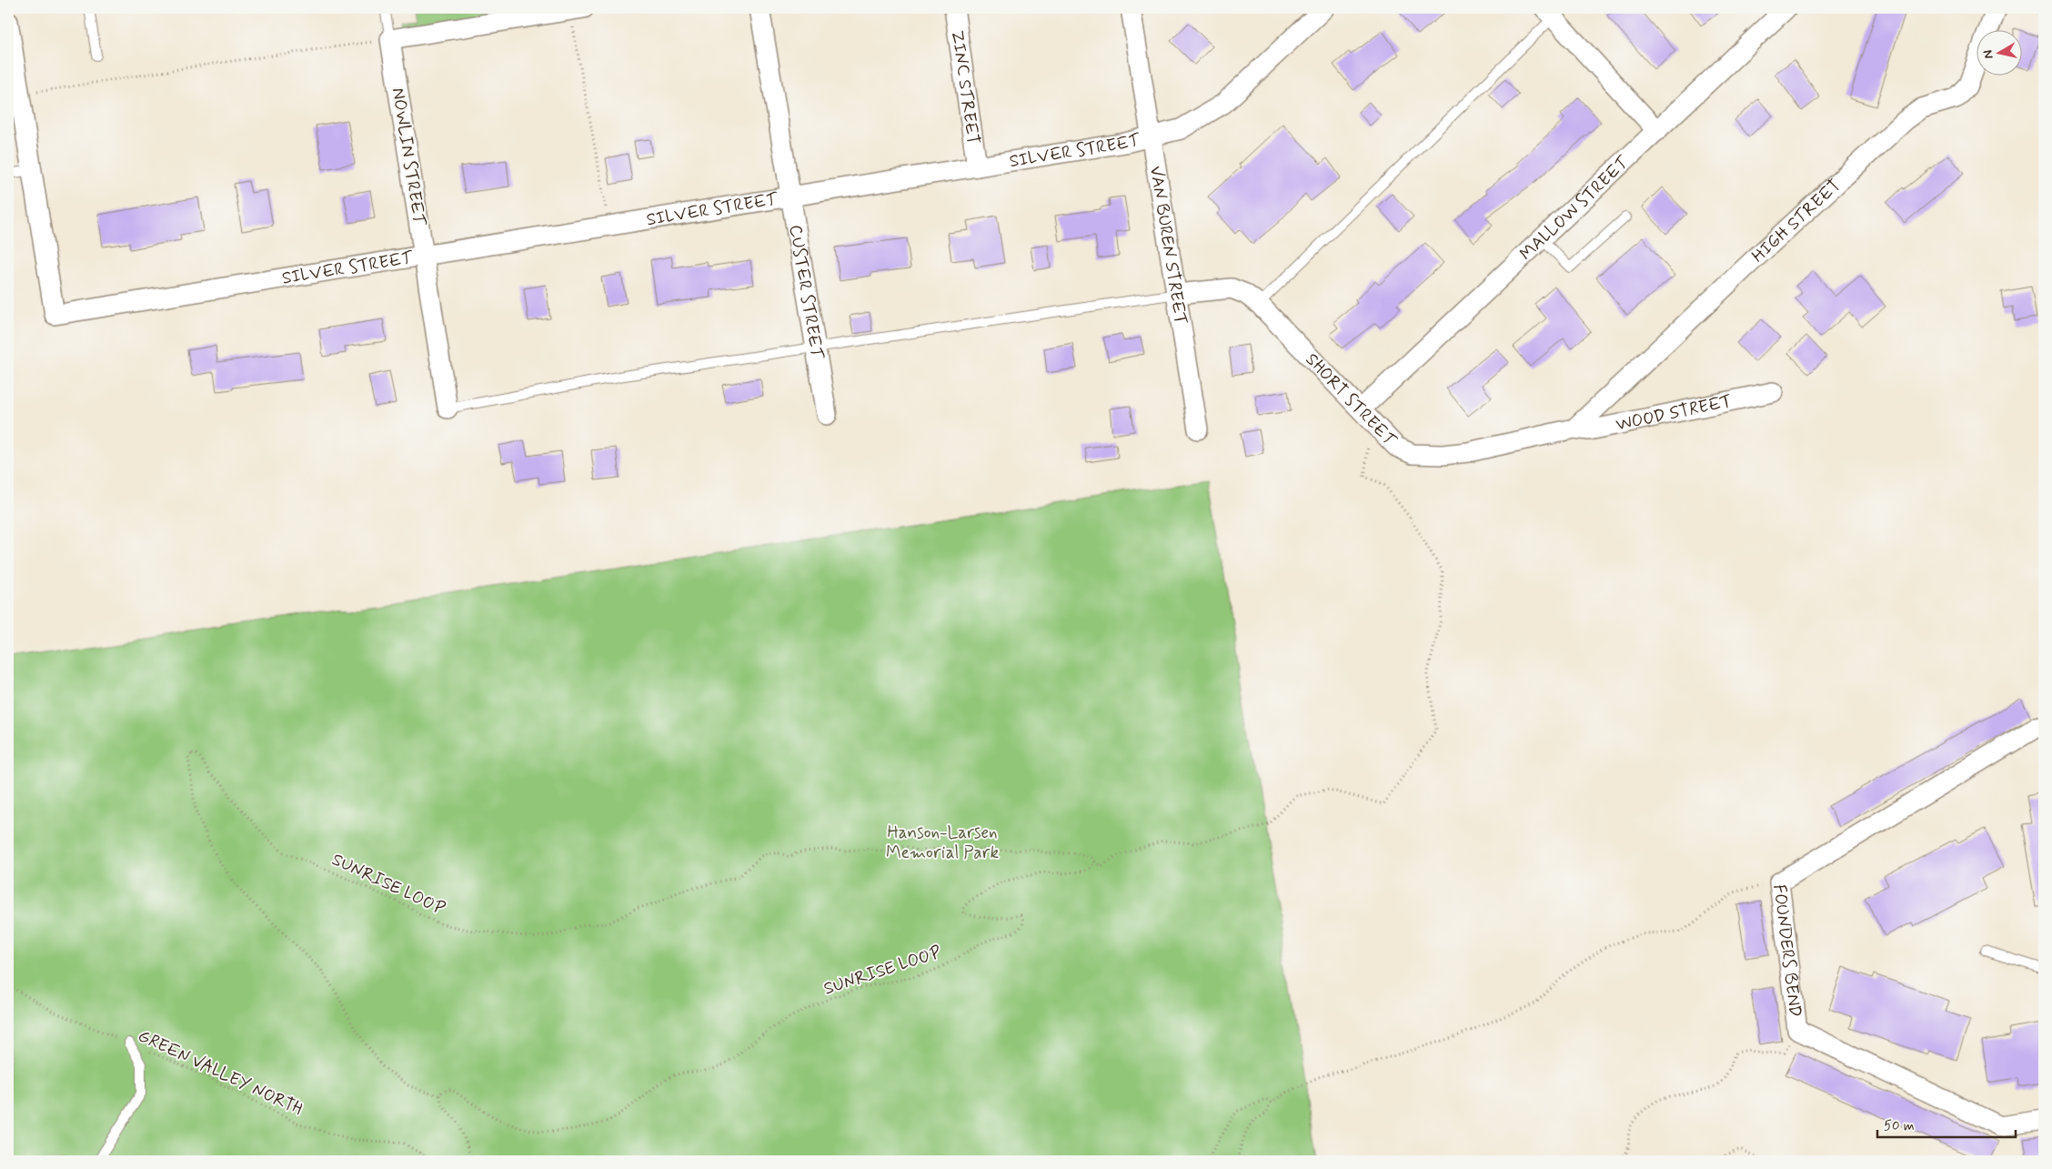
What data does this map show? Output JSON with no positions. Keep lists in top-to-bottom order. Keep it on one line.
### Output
{"streets":{"street":["ZINC STREET","SILVER STREET","NOWLIN STREET","MALLOW STREET","HIGH STREET","VAN BUREN STREET","CUSTER STREET","SHORT STREET","WOOD STREET","FOUNDERS BEND"],"path":["SUNRISE LOOP","GREEN VALLEY NORTH"]},"crossings":[["ZINC STREET","SILVER STREET"],["SILVER STREET","NOWLIN STREET"],["SILVER STREET","VAN BUREN STREET"],["SILVER STREET","CUSTER STREET"],["MALLOW STREET","SHORT STREET"],["HIGH STREET","SHORT STREET"],["HIGH STREET","WOOD STREET"],["VAN BUREN STREET","SHORT STREET"],["SHORT STREET","WOOD STREET"]],"parks":["Hanson-Larsen Memorial Park"],"scale_bar":"50 m","north":"left"}
